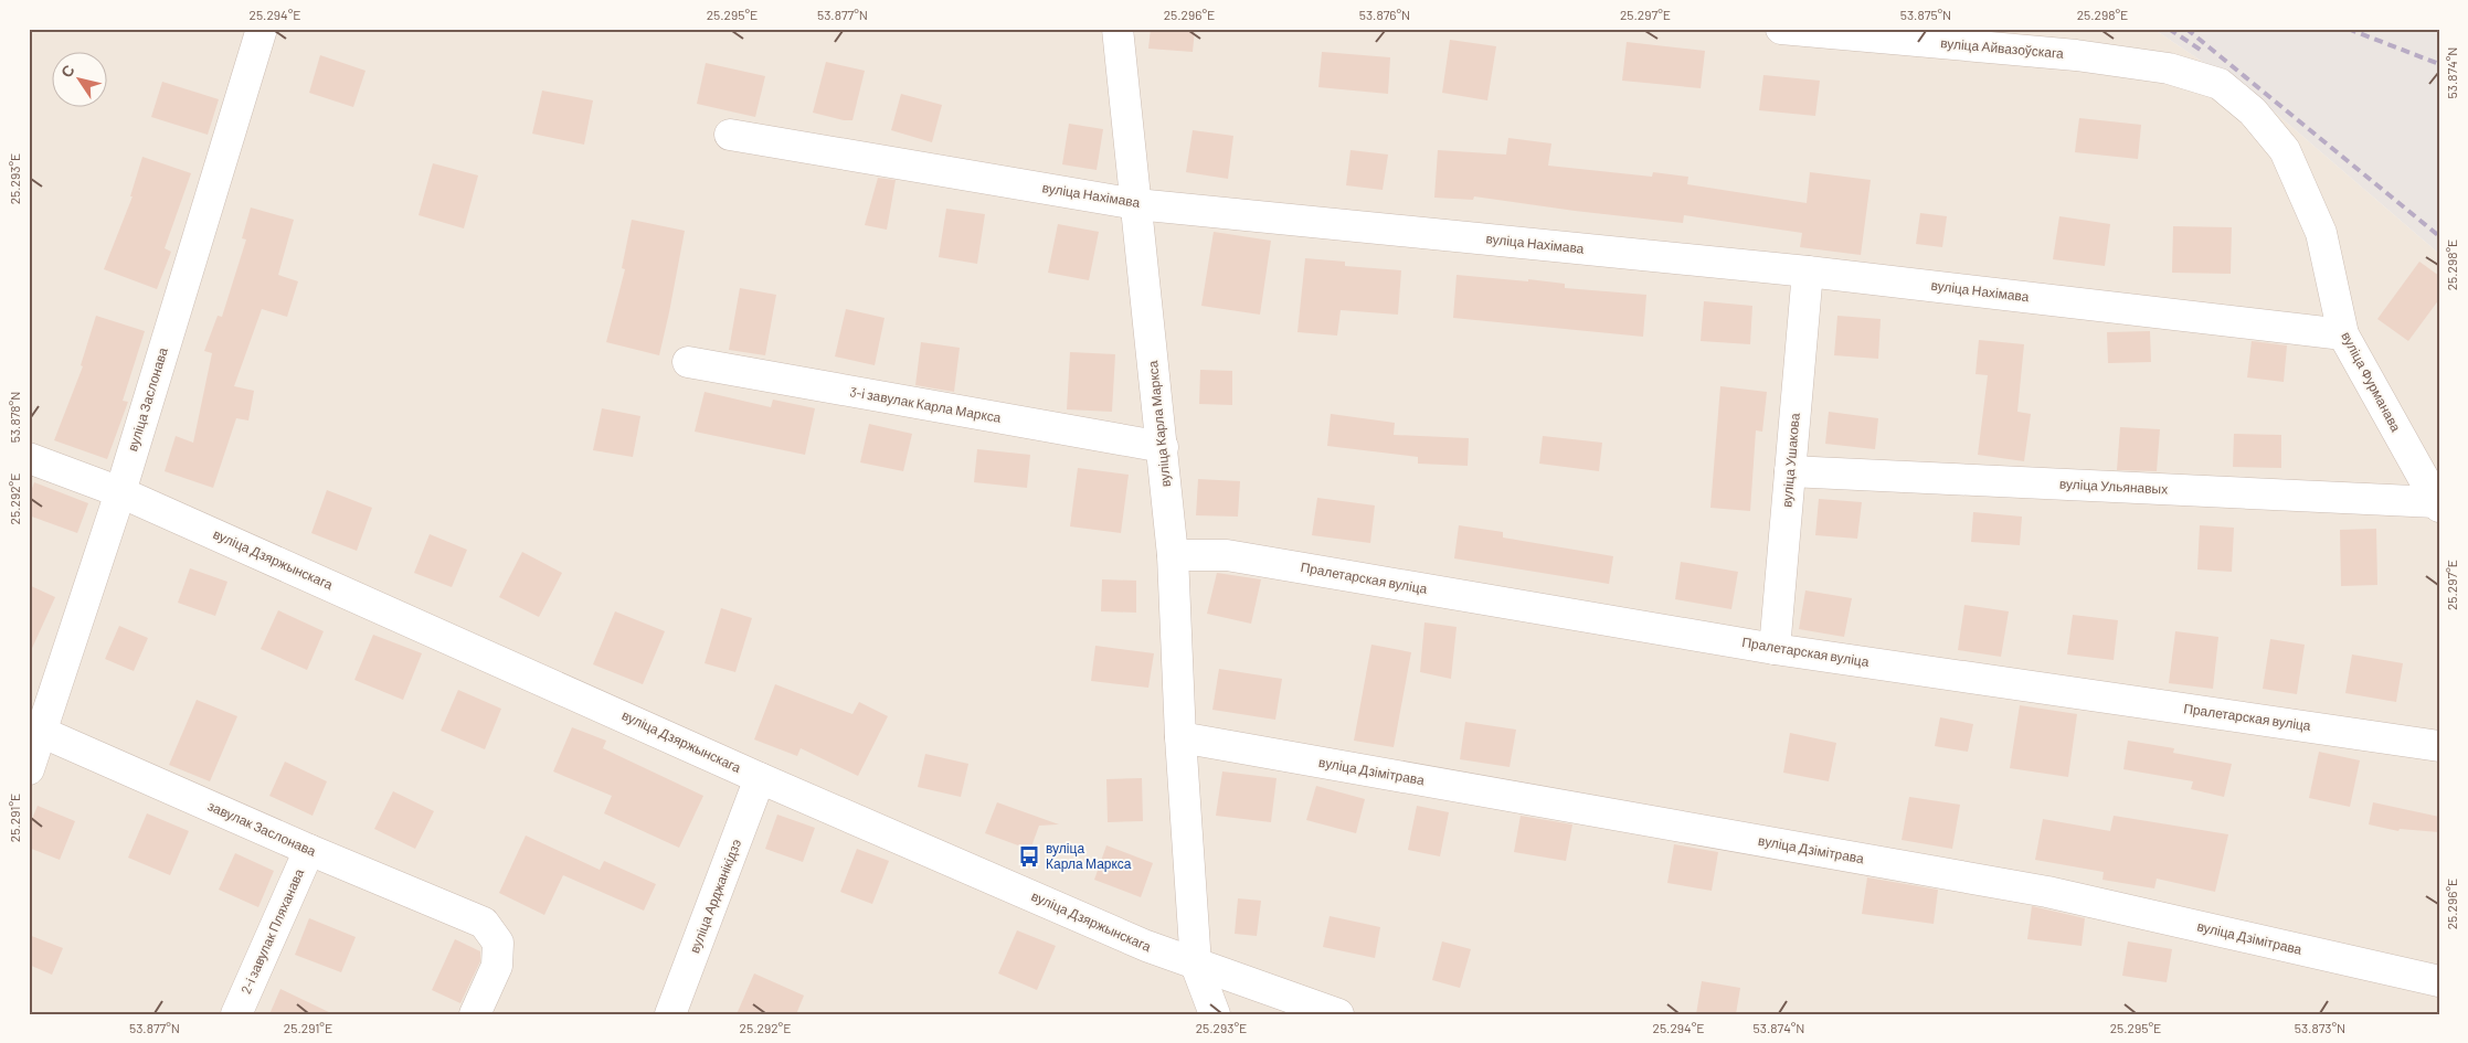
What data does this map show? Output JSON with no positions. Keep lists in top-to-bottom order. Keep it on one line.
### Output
{"streets":{"street":["вуліца Айвазоўскага","вуліца Нахімава","вуліца Фурманава","вуліца Заслонава","3-і завулак Карла Маркса","вуліца Карла Маркса","вуліца Ушакова","вуліца Ульянавых","вуліца Дзяржынскага","Пралетарская вуліца","вуліца Дзімітрава","завулак Заслонава","вуліца Арджанікідзэ","2-і завулак Пляханава"]},"crossings":[["вуліца Айвазоўскага","вуліца Фурманава"],["вуліца Нахімава","вуліца Фурманава"],["вуліца Нахімава","вуліца Карла Маркса"],["вуліца Нахімава","вуліца Ушакова"],["вуліца Фурманава","вуліца Ульянавых"],["вуліца Заслонава","вуліца Дзяржынскага"],["вуліца Заслонава","завулак Заслонава"],["3-і завулак Карла Маркса","вуліца Карла Маркса"],["вуліца Карла Маркса","вуліца Дзяржынскага"],["вуліца Карла Маркса","Пралетарская вуліца"],["вуліца Карла Маркса","вуліца Дзімітрава"],["вуліца Ушакова","вуліца Ульянавых"],["вуліца Ушакова","Пралетарская вуліца"],["вуліца Дзяржынскага","вуліца Арджанікідзэ"],["завулак Заслонава","2-і завулак Пляханава"]],"places":{"bus stop":["вуліца Карла Маркса"]},"north":"top left","coordinates":["25.294°E","25.295°E","53.877°N","25.296°E","53.876°N","25.297°E","53.875°N","25.298°E","53.874°N","25.293°E","53.878°N","25.292°E","25.291°E","53.873°N"]}
